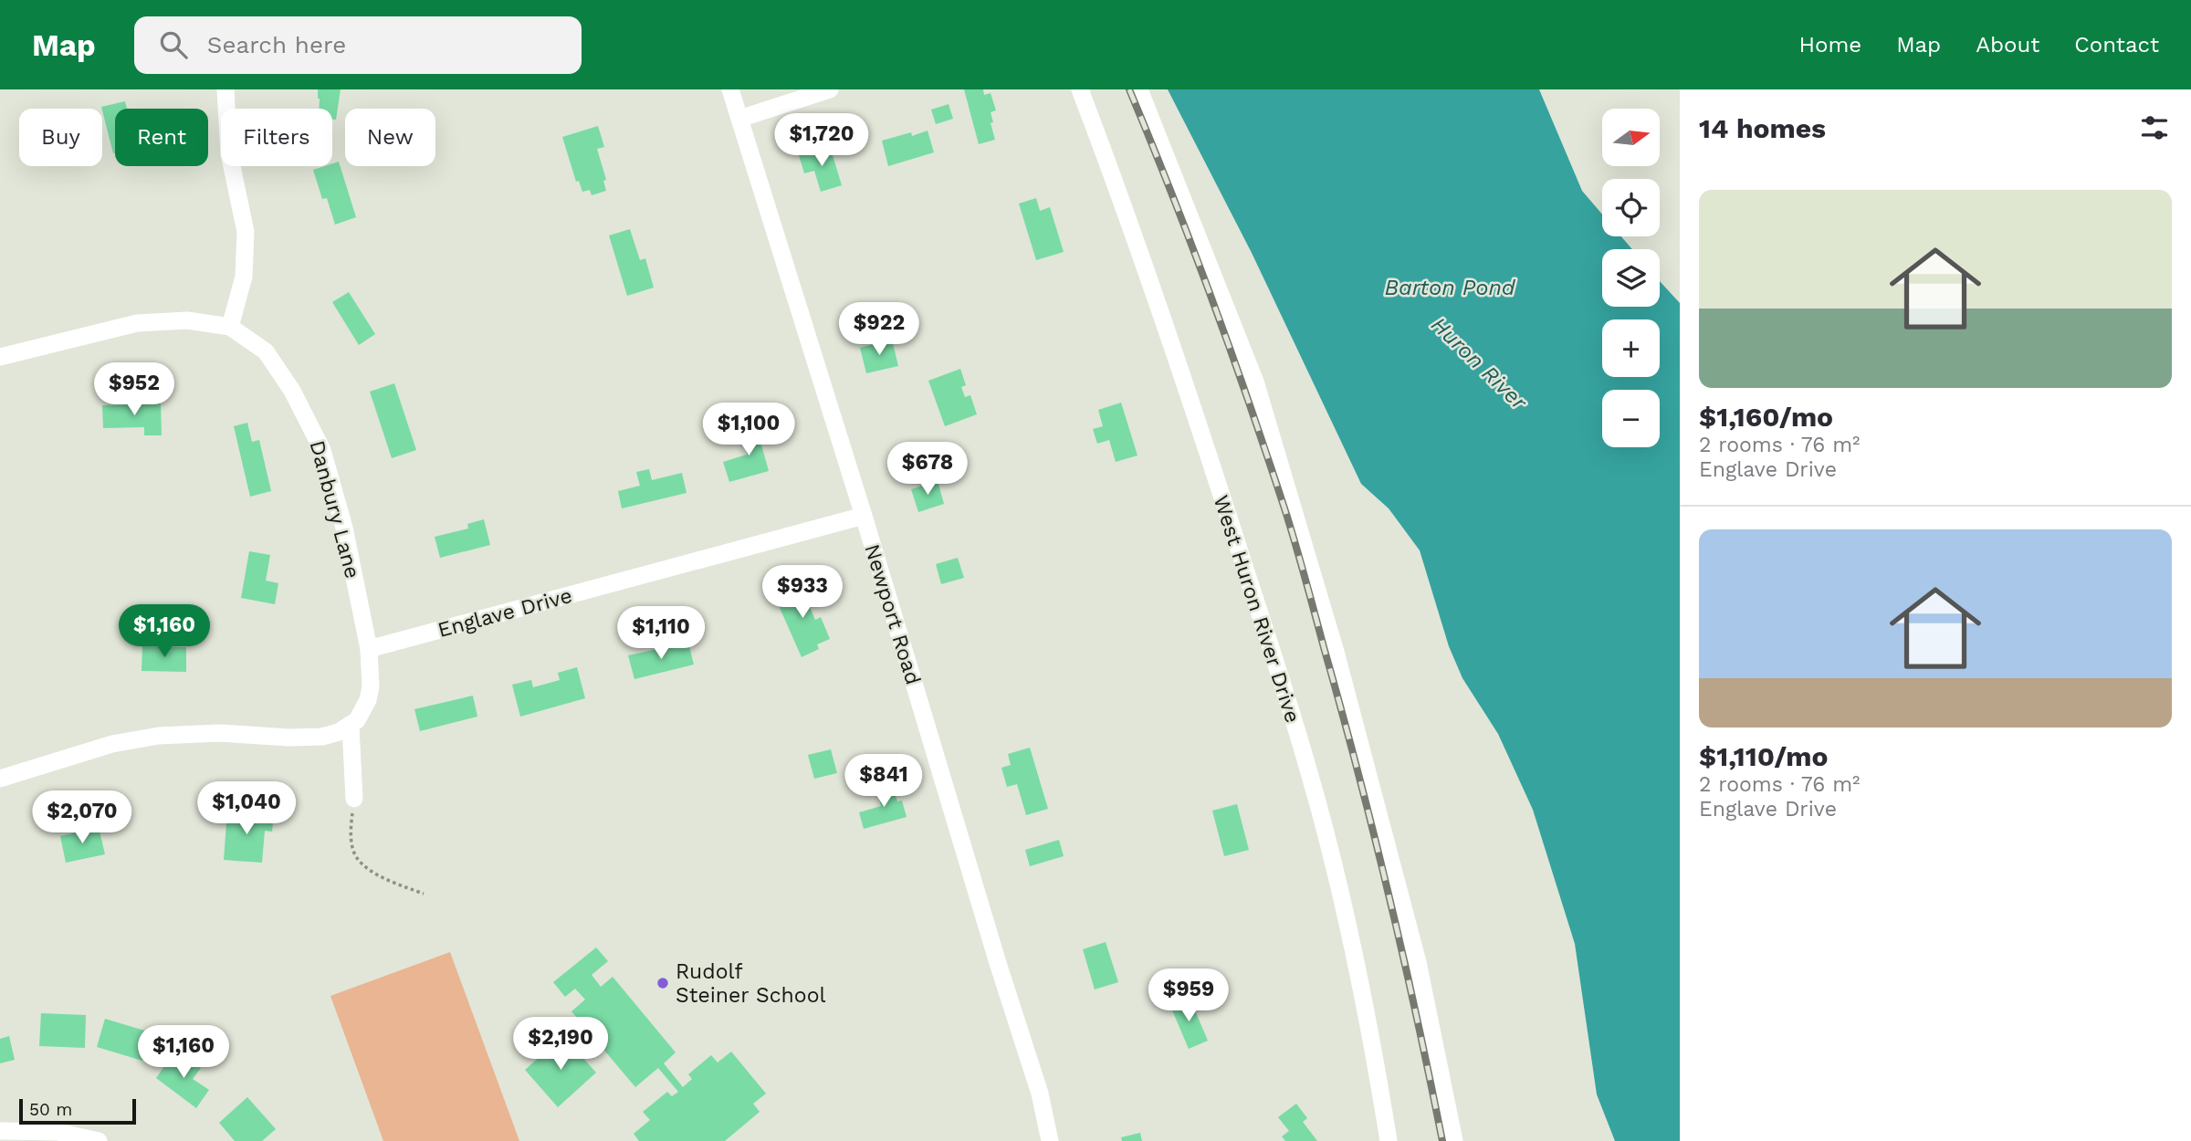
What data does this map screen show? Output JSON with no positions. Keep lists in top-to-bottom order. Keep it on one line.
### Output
{"streets":{"street":["Danbury Lane","West Huron River Drive","Englave Drive","Newport Road"]},"crossings":[["Danbury Lane","Englave Drive"],["Englave Drive","Newport Road"]],"water":["Barton Pond","Huron River"],"places":["Rudolf Steiner School"],"scale_bar":"50 m","north":"right","page":{"header":"Map","search":"Search here","nav":["Home","Map","About","Contact"],"heading":"14 homes","map_buttons":["+","−"],"chip":["Buy","Rent","Filters","New"],"price":["$1,720","$922","$952","$1,100","$678","$933","$1,160","$1,110","$841","$1,040","$2,070","$959","$2,190","$1,160"],"list":[{"name":"$1,160/mo","note":"2 rooms · 76 m² · Englave Drive"},{"name":"$1,110/mo","note":"2 rooms · 76 m² · Englave Drive"}],"scale":"50 m"}}
